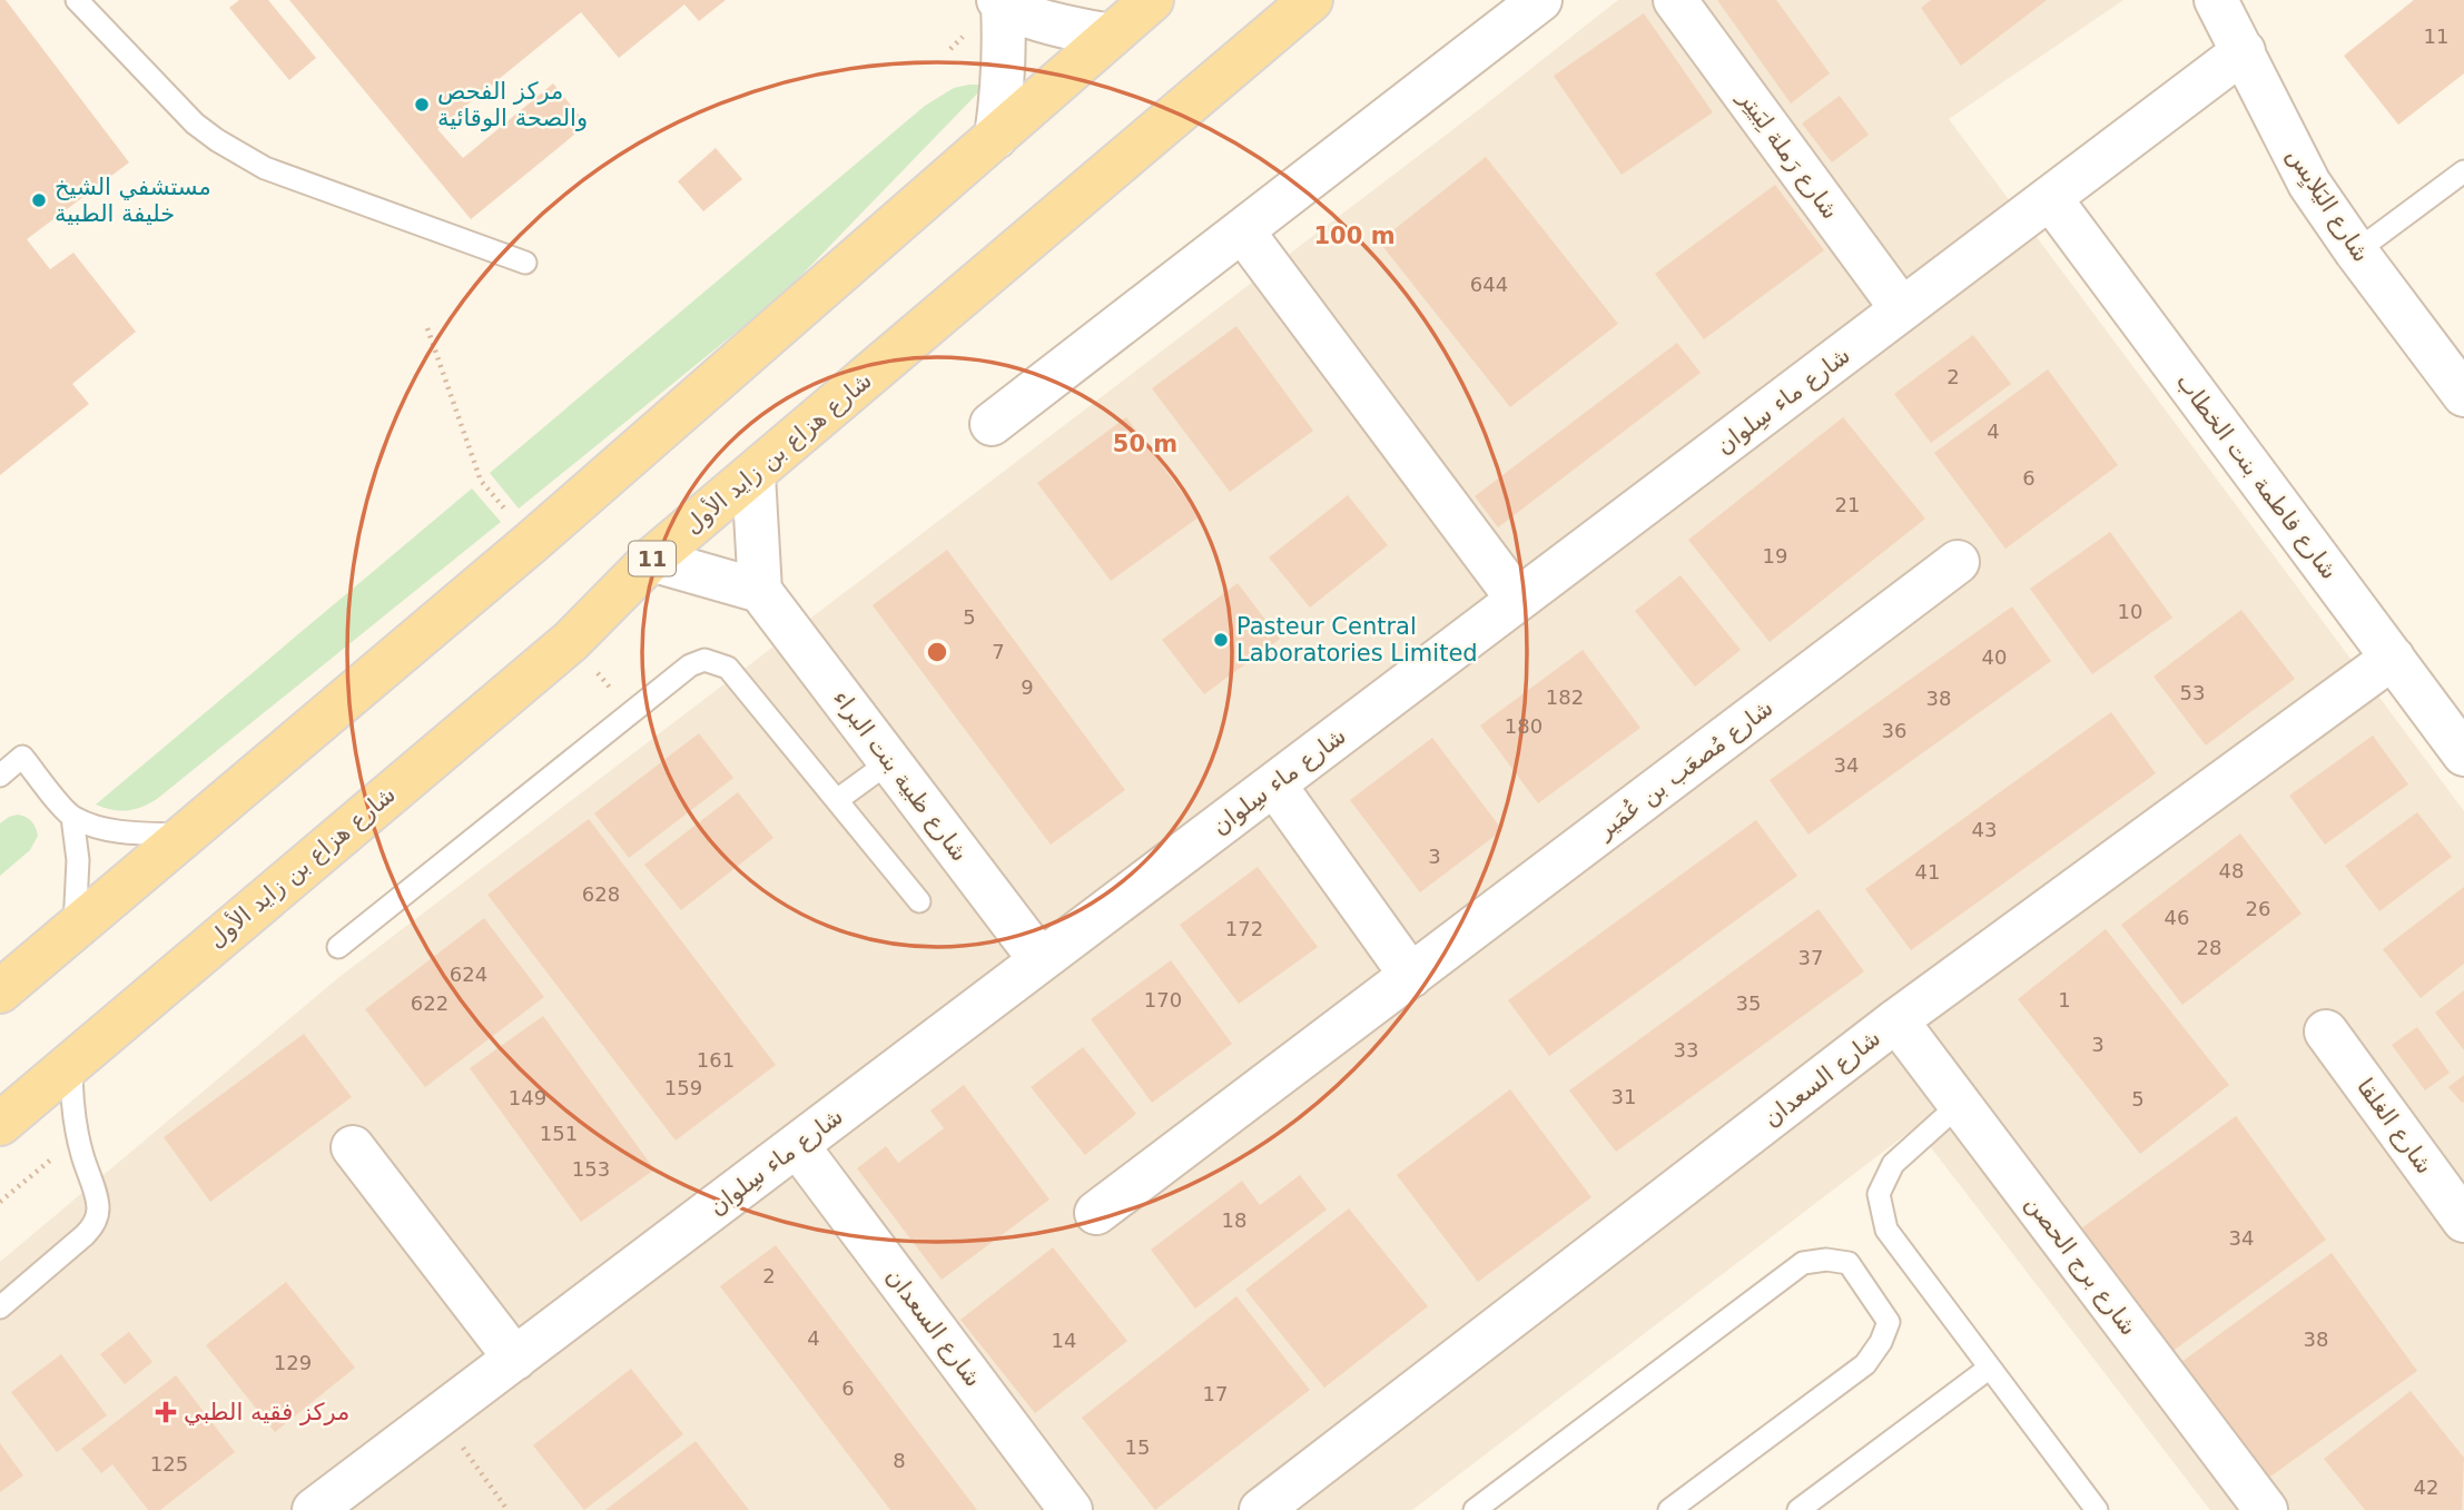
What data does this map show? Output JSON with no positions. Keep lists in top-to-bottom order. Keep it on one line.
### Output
{"streets":{"main road":["شارع هزاع بن زايد الأول","11"],"street":["شارع رَملة لِبَيتِر","شارع اليَلايِس","شارع ماء سِلوان","شارع فاطمة بنت الخطاب","شارع مُصعَب بن عُمَير","شارع ظبية بنت البراء","شارع السعدان","شارع الغلقا","شارع برج الحصن"]},"crossings":[["شارع رَملة لِبَيتِر","شارع ماء سِلوان"],["شارع اليَلايِس","شارع ماء سِلوان"],["شارع ماء سِلوان","شارع فاطمة بنت الخطاب"],["شارع ماء سِلوان","شارع ظبية بنت البراء"],["شارع ماء سِلوان","شارع السعدان"],["شارع فاطمة بنت الخطاب","شارع السعدان"],["شارع السعدان","شارع برج الحصن"]],"places":{"other":["مركز الفحص والصحة الوقائية","مستشفي الشيخ خليفة الطبية","Pasteur Central Laboratories Limited"],"health":["مركز فقيه الطبي"]},"house_numbers":["11","644","2","4","6","21","19","10","5","7","40","9","53","182","38","180","36","34","43","3","48","41","628","26","46","172","28","37","624","170","1","622","35","3","33","161","159","31","149","5","151","153","18","34","2","4","38","14","129","6","17","15","8","125","42"],"rings":["100 m","50 m"]}
